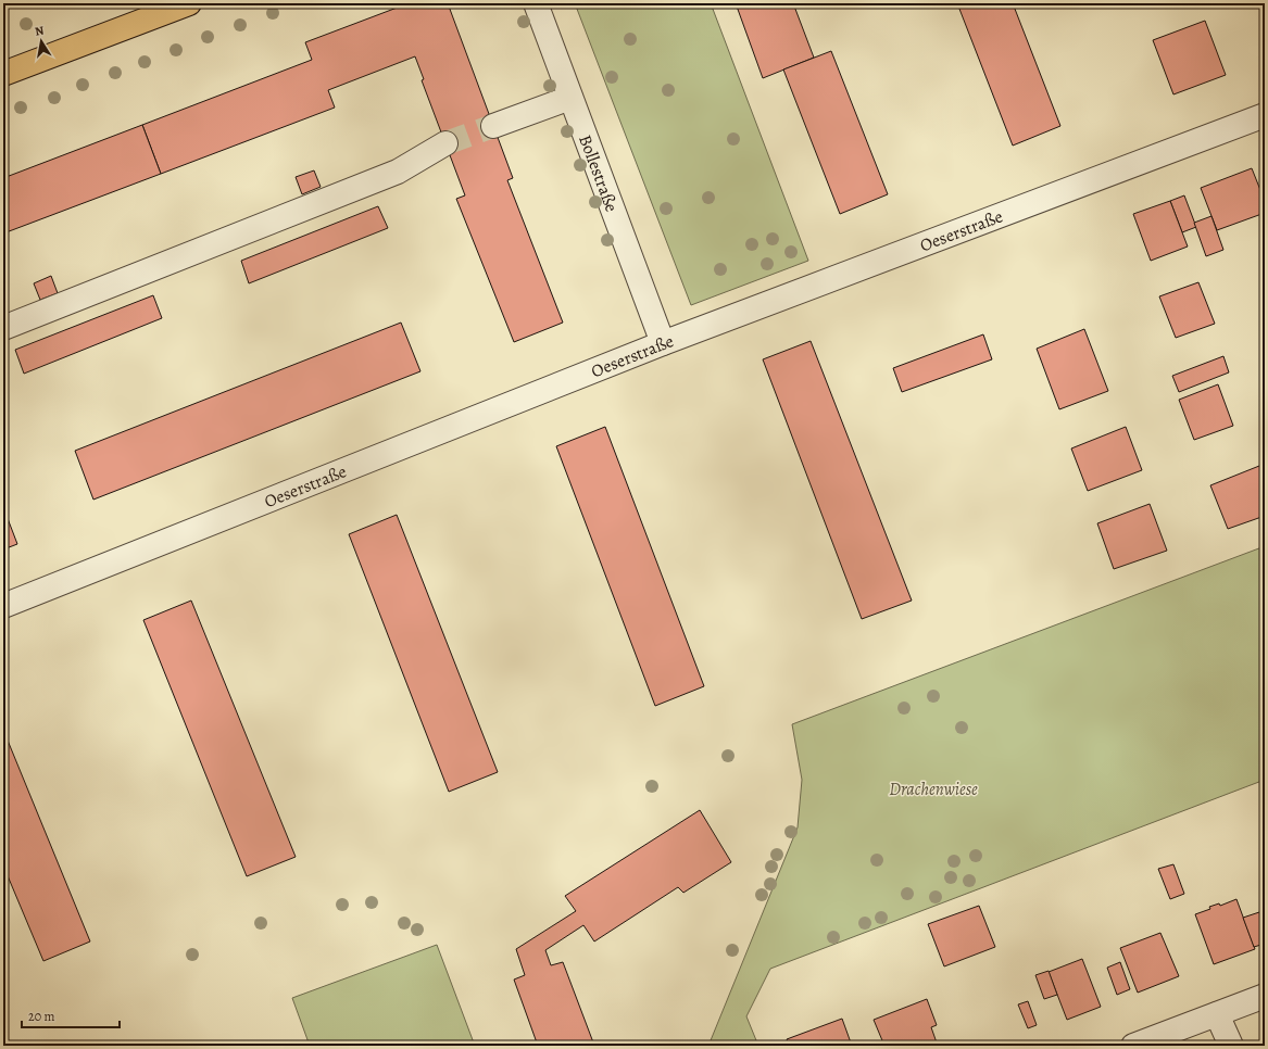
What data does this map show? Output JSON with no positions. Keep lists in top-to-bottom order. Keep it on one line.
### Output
{"streets":{"street":["Bollestraße","Oeserstraße"]},"crossings":[["Bollestraße","Oeserstraße"]],"parks":["Drachenwiese"],"scale_bar":"20 m","north":"top"}
